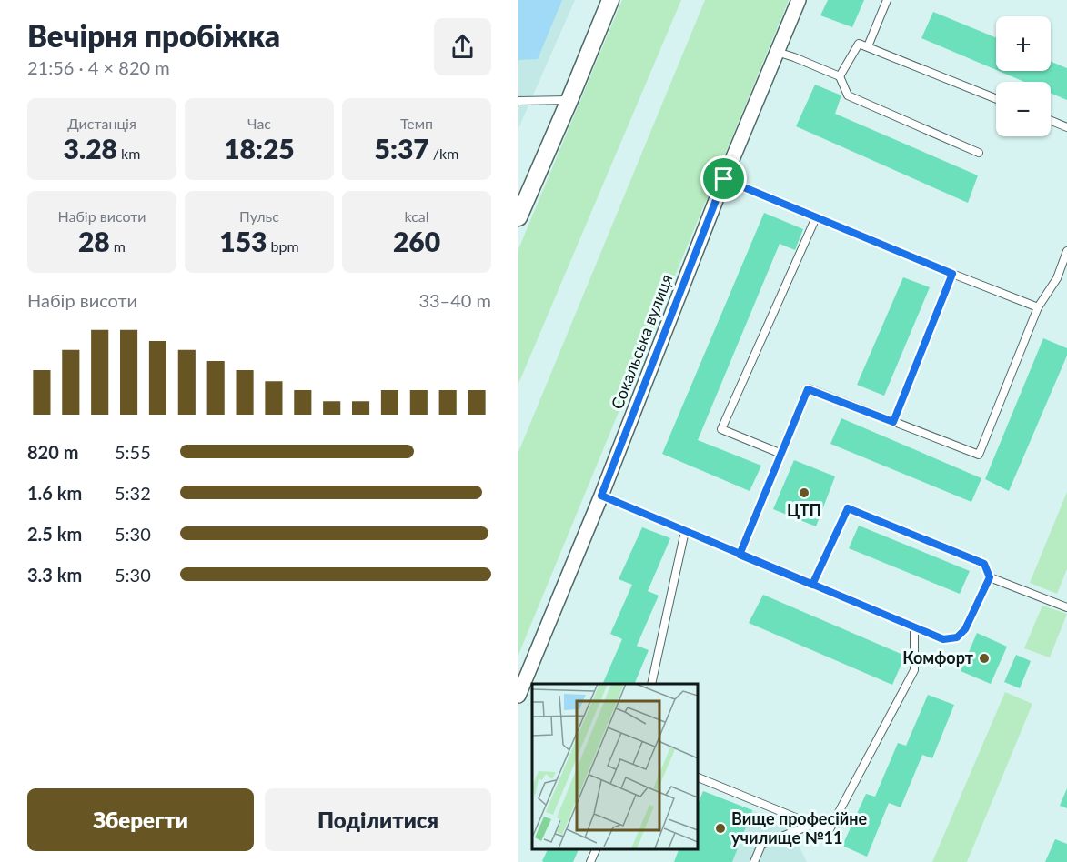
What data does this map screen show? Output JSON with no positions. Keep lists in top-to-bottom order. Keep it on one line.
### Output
{"streets":{"street":["Сокальська вулиця"]},"places":["ЦТП","Комфорт","Вище професійне училище №11"],"page":{"heading":["Вечірня пробіжка","21:56 · 4 × 820 m"],"map_buttons":["+","−"],"stats":[["Дистанція","3.28 km"],["Час","18:25"],["Темп","5:37 /km"],["Набір висоти","28 m"],["Пульс","153 bpm"],["kcal","260"]],"chart":["Набір висоти","33–40 m"],"list":[{"name":"820 m","note":"5:55"},{"name":"1.6 km","note":"5:32"},{"name":"2.5 km","note":"5:30"},{"name":"3.3 km","note":"5:30"}],"buttons":["Зберегти","Поділитися"]}}
